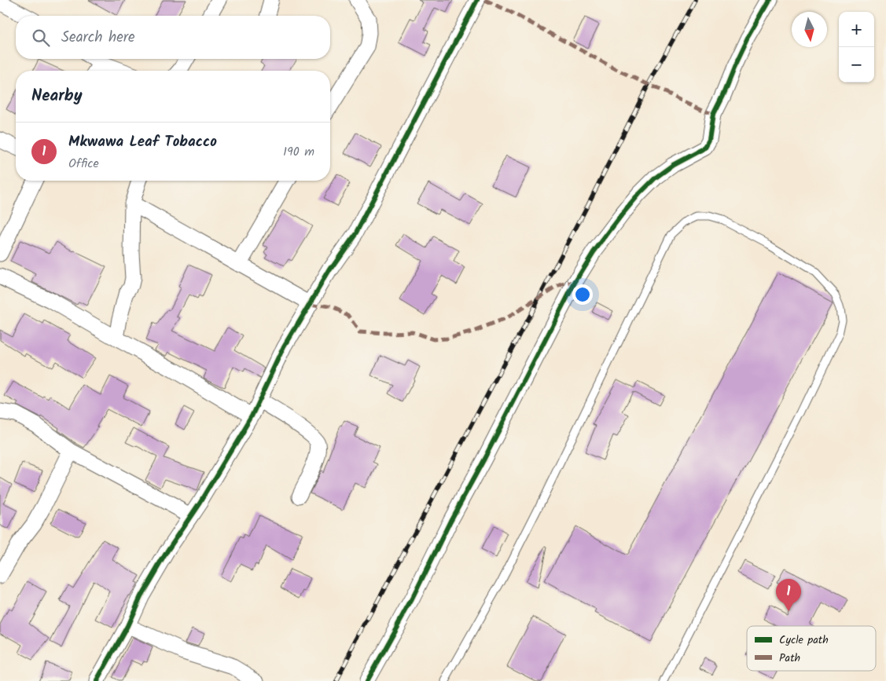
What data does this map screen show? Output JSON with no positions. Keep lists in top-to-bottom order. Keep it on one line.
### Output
{"legend":["Cycle path","Path"],"north":"bottom","page":{"map_buttons":["+","−"],"search":"Search here","heading":"Nearby","list":[{"mark":"1","name":"Mkwawa Leaf Tobacco","note":"Office","value":"190 m"}],"pins":"1"}}
